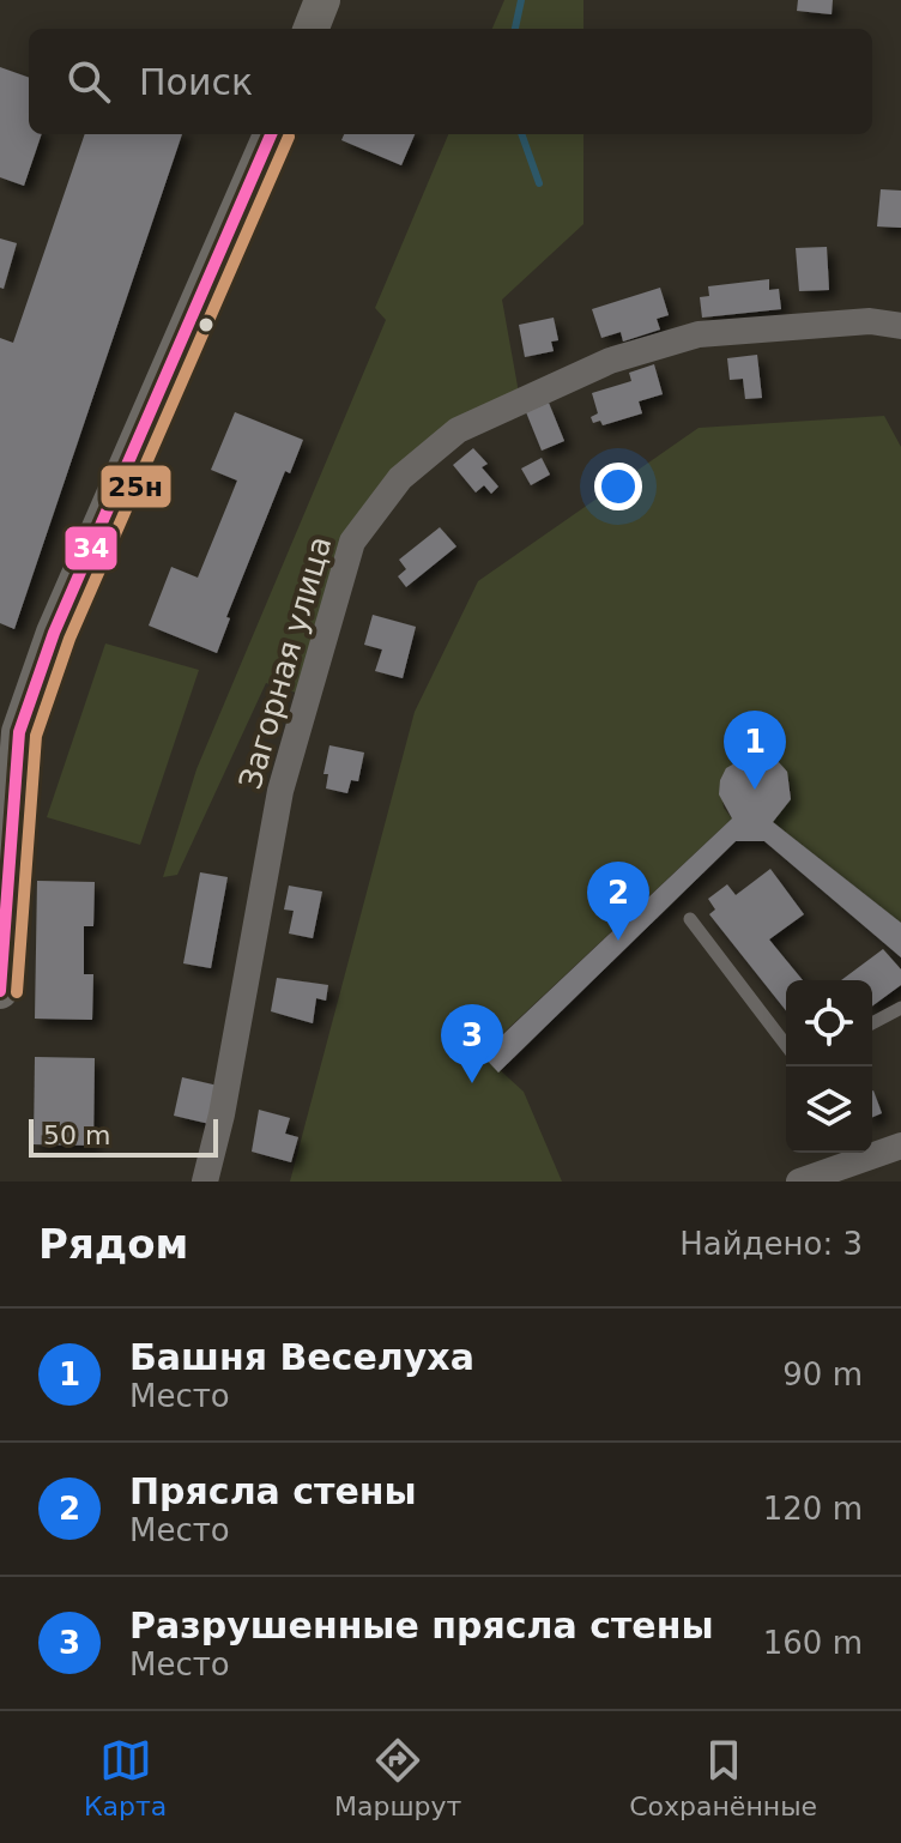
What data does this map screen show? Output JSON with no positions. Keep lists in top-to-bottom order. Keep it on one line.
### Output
{"streets":{"street":["Загорная улица"]},"lines":["transit line 34","transit line 25н"],"scale_bar":"50 m","page":{"search":"Поиск","pins":["1","2","3"],"scale":"50 m","heading":["Рядом","Найдено: 3"],"list":[{"mark":"1","name":"Башня Веселуха","note":"Место","value":"90 m"},{"mark":"2","name":"Прясла стены","note":"Место","value":"120 m"},{"mark":"3","name":"Разрушенные прясла стены","note":"Место","value":"160 m"}],"nav":["Карта","Маршрут","Сохранённые"]}}
